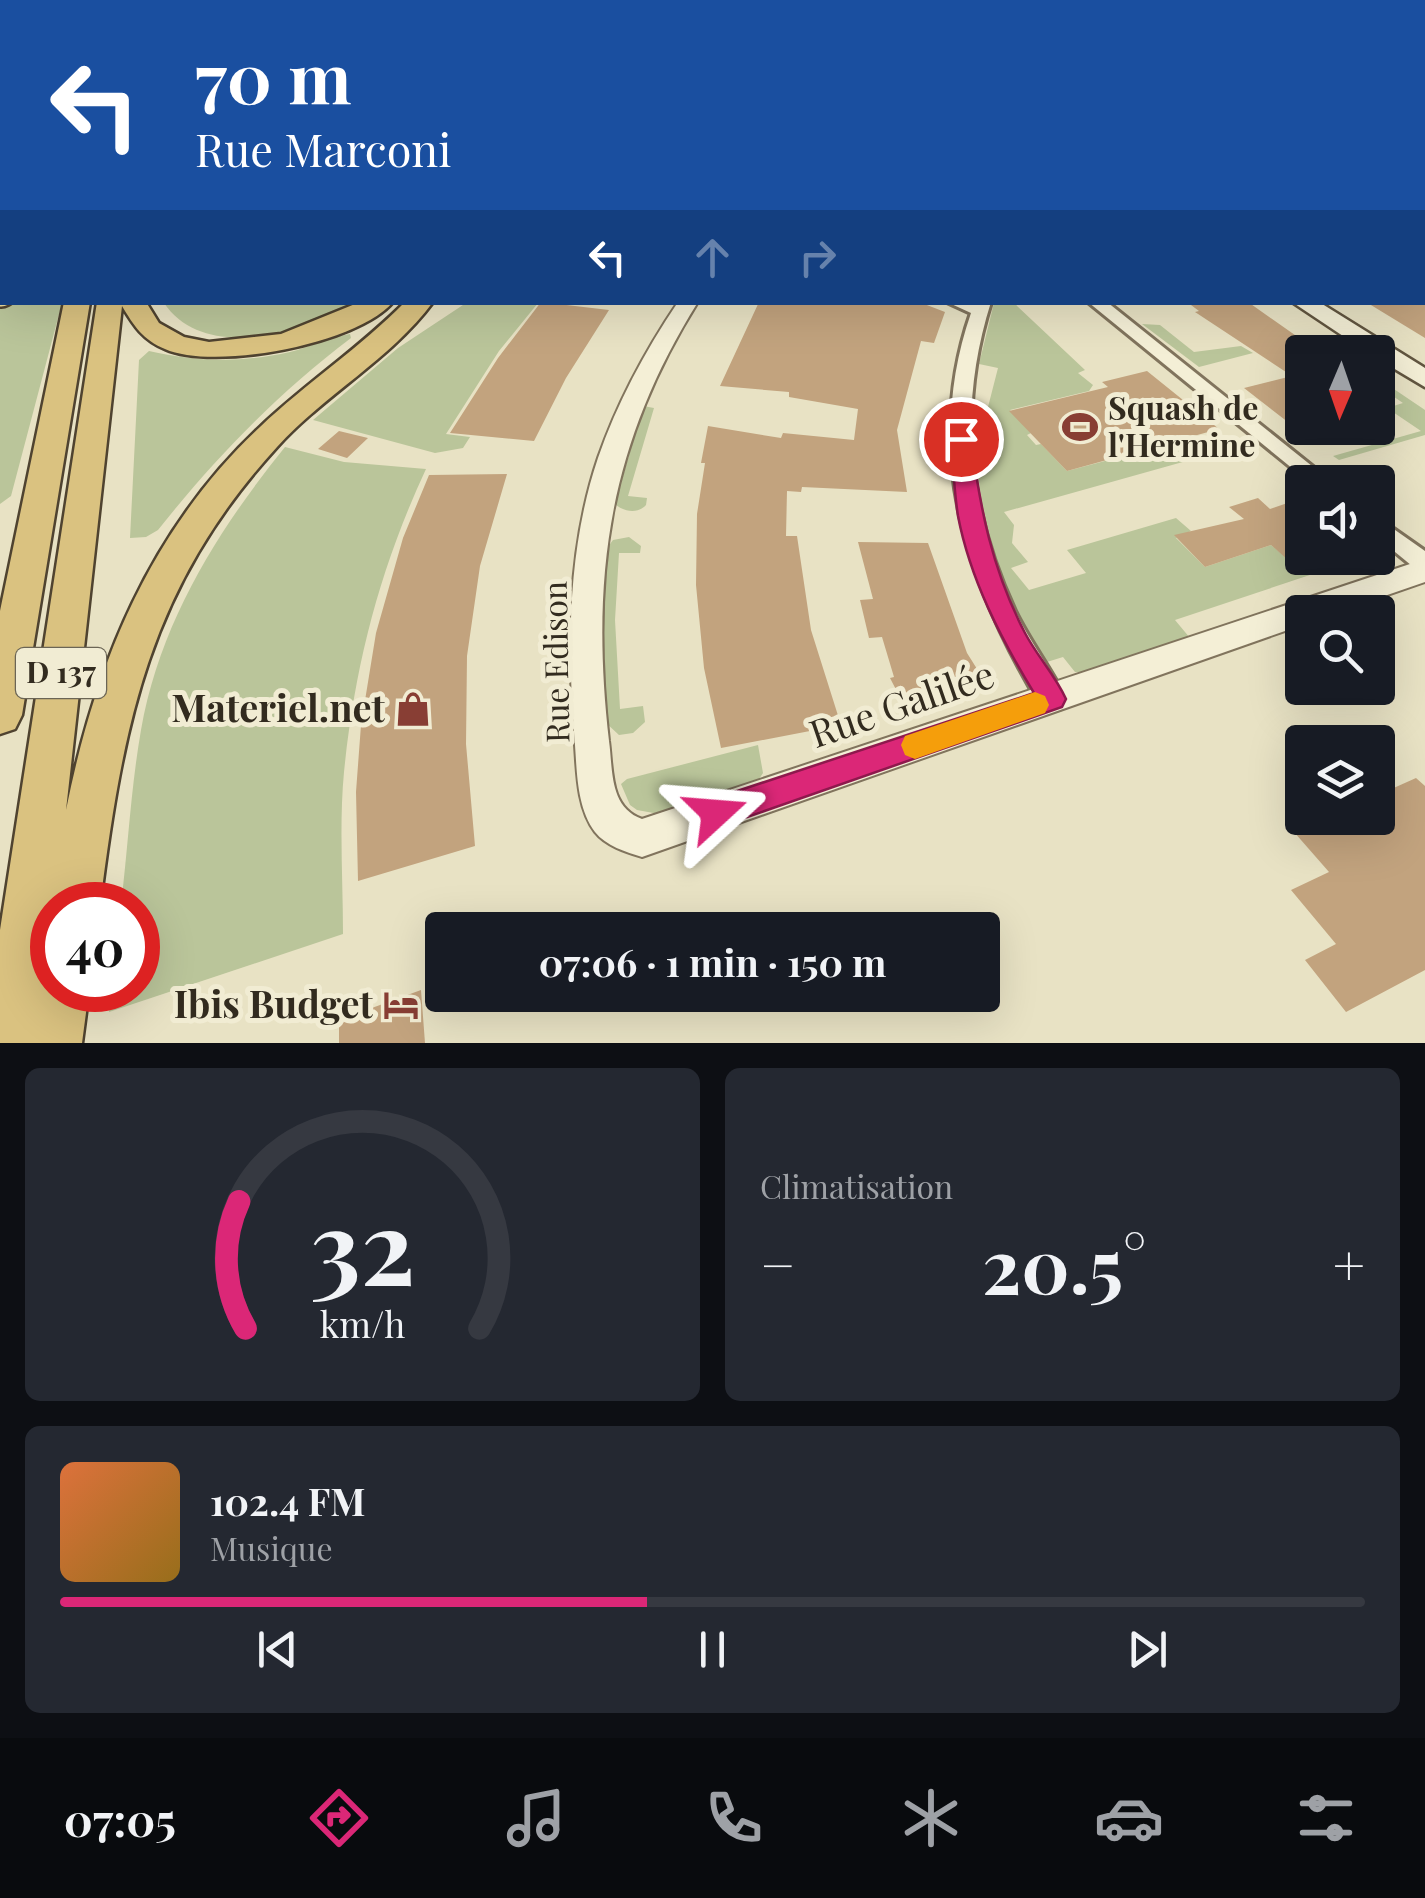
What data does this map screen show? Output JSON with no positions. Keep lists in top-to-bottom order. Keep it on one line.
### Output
{"streets":{"highway":["D 137"],"street":["Rue Edison","Rue Galilée"]},"crossings":[["Rue Edison","Rue Galilée"]],"places":{"sports":["Squash de l'Hermine"],"shop":["Materiel.net"],"hotel":["Ibis Budget"]},"north":"bottom","page":{"turn":["70 m","Rue Marconi"],"limit":"40","trip":"07:06 · 1 min · 150 m","tile":"Climatisation","heat":["−","20.5°","+"],"song":["102.4 FM","Musique"],"tabs":"07:05","gauge":["32","km/h"]}}
